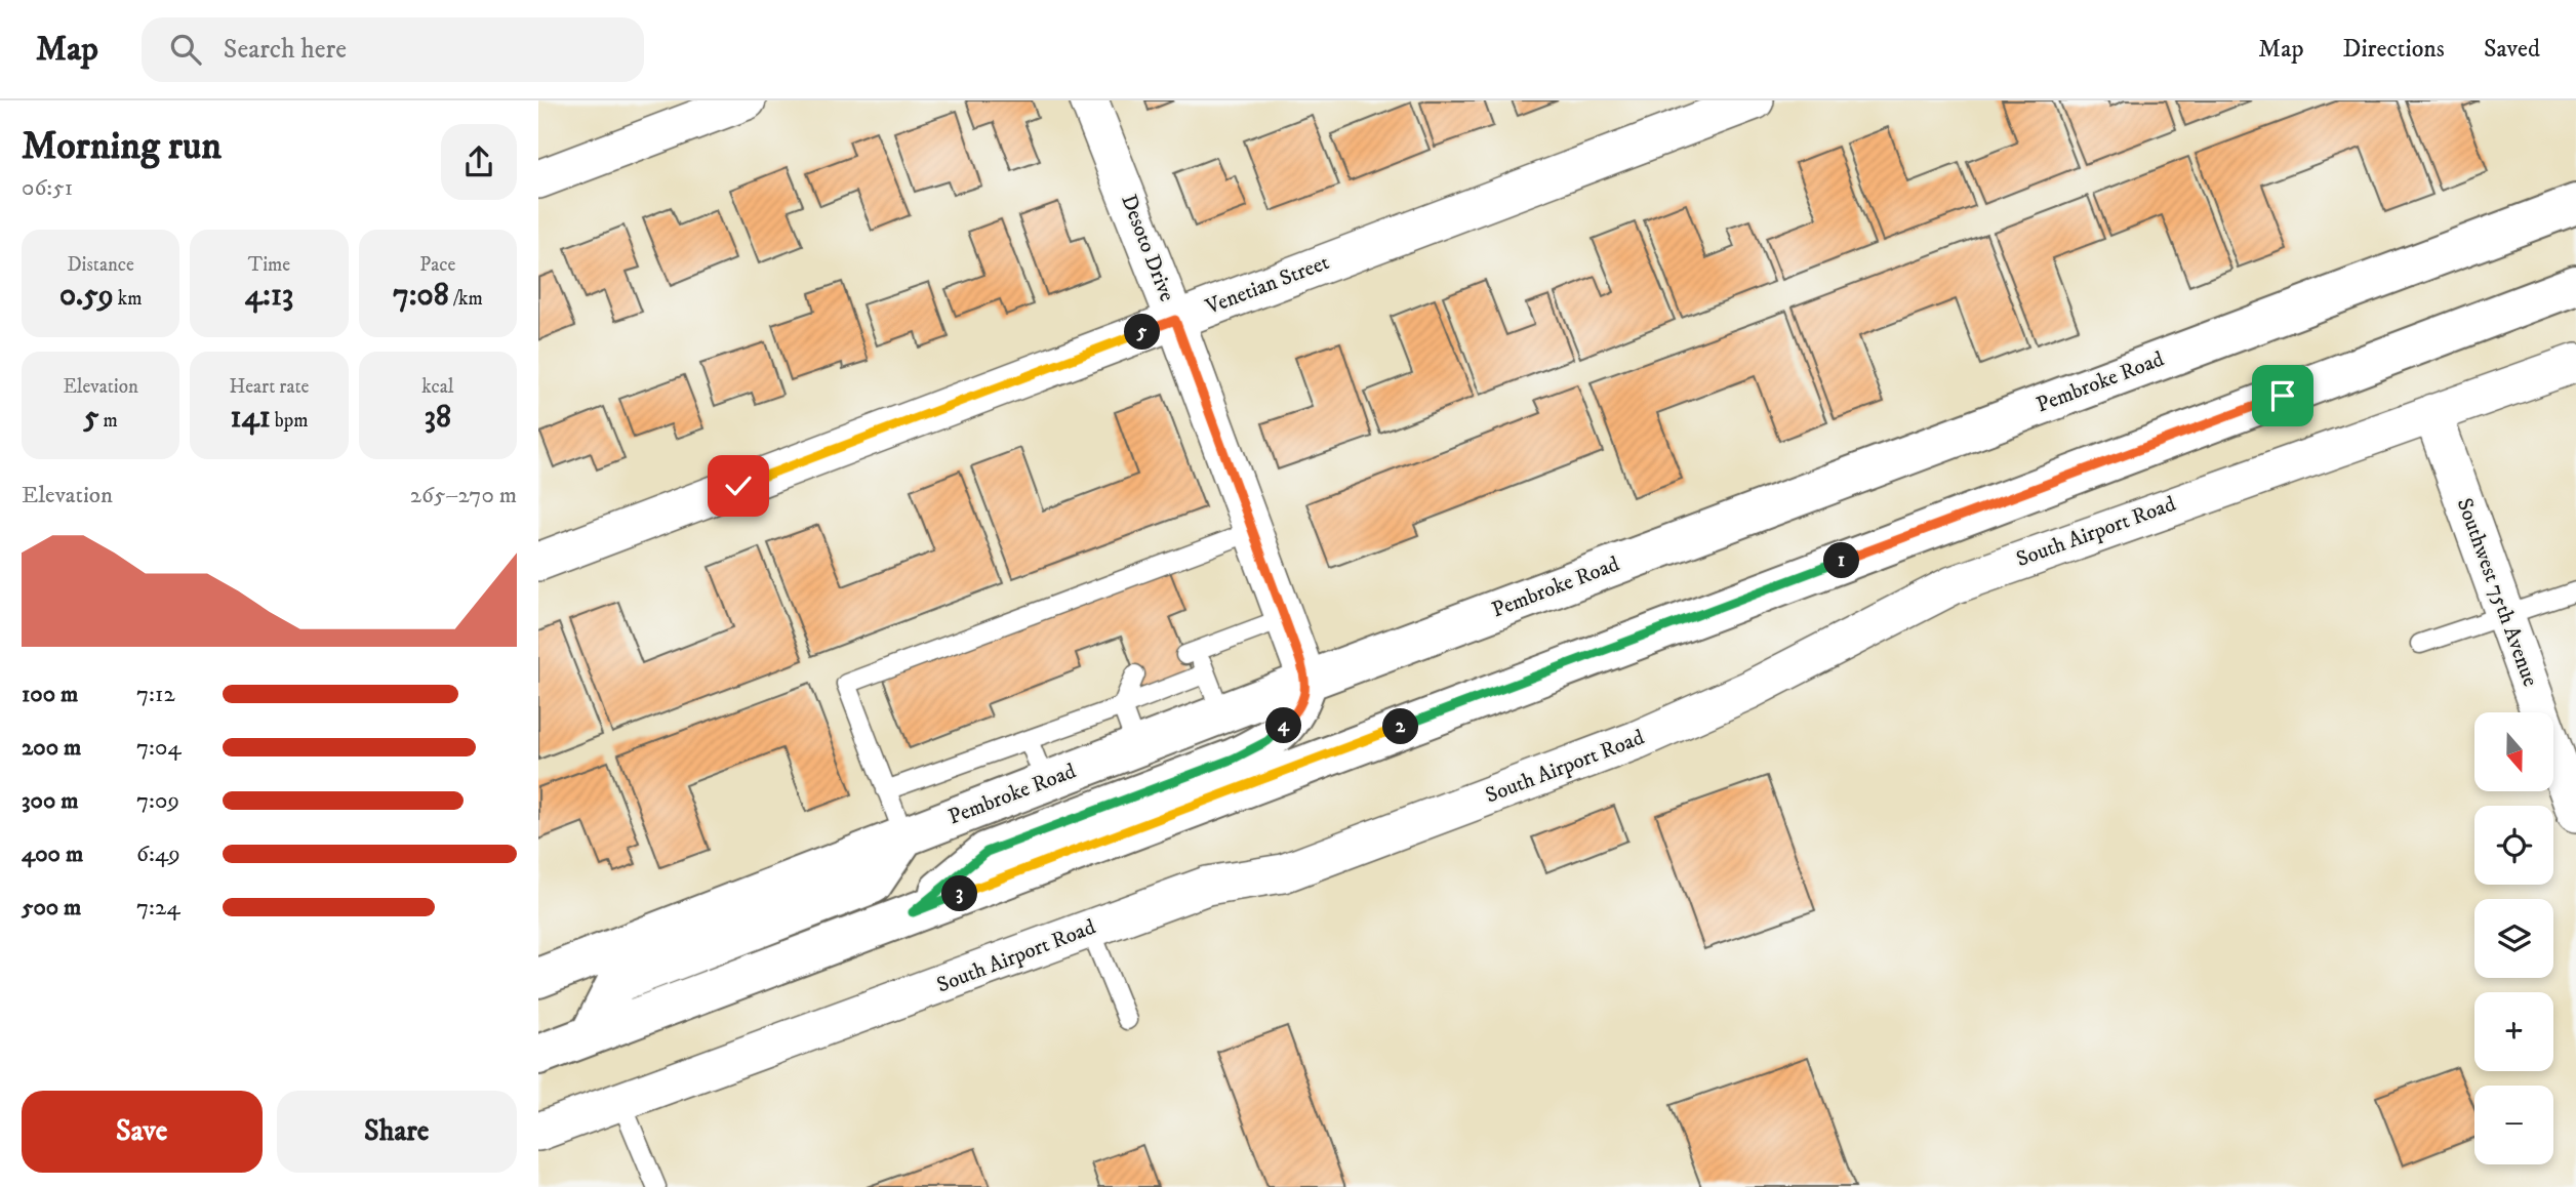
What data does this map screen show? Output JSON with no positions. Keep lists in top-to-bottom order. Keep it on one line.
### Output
{"streets":{"main road":["Pembroke Road"],"street":["Desoto Drive","Venetian Street","South Airport Road","Southwest 75th Avenue"]},"crossings":[["Desoto Drive","Venetian Street"],["Desoto Drive","Pembroke Road"],["South Airport Road","Southwest 75th Avenue"]],"north":"bottom","page":{"header":"Map","search":"Search here","nav":["Map","Directions","Saved"],"heading":["Morning run","06:51"],"stats":[["Distance","0.59 km"],["Time","4:13"],["Pace","7:08 /km"],["Elevation","5 m"],["Heart rate","141 bpm"],["kcal","38"]],"pins":["5","1","4","2","3"],"chart":["Elevation","265–270 m"],"list":[{"name":"100 m","note":"7:12"},{"name":"200 m","note":"7:04"},{"name":"300 m","note":"7:09"},{"name":"400 m","note":"6:49"},{"name":"500 m","note":"7:24"}],"map_buttons":["+","−"],"buttons":["Save","Share"]}}
